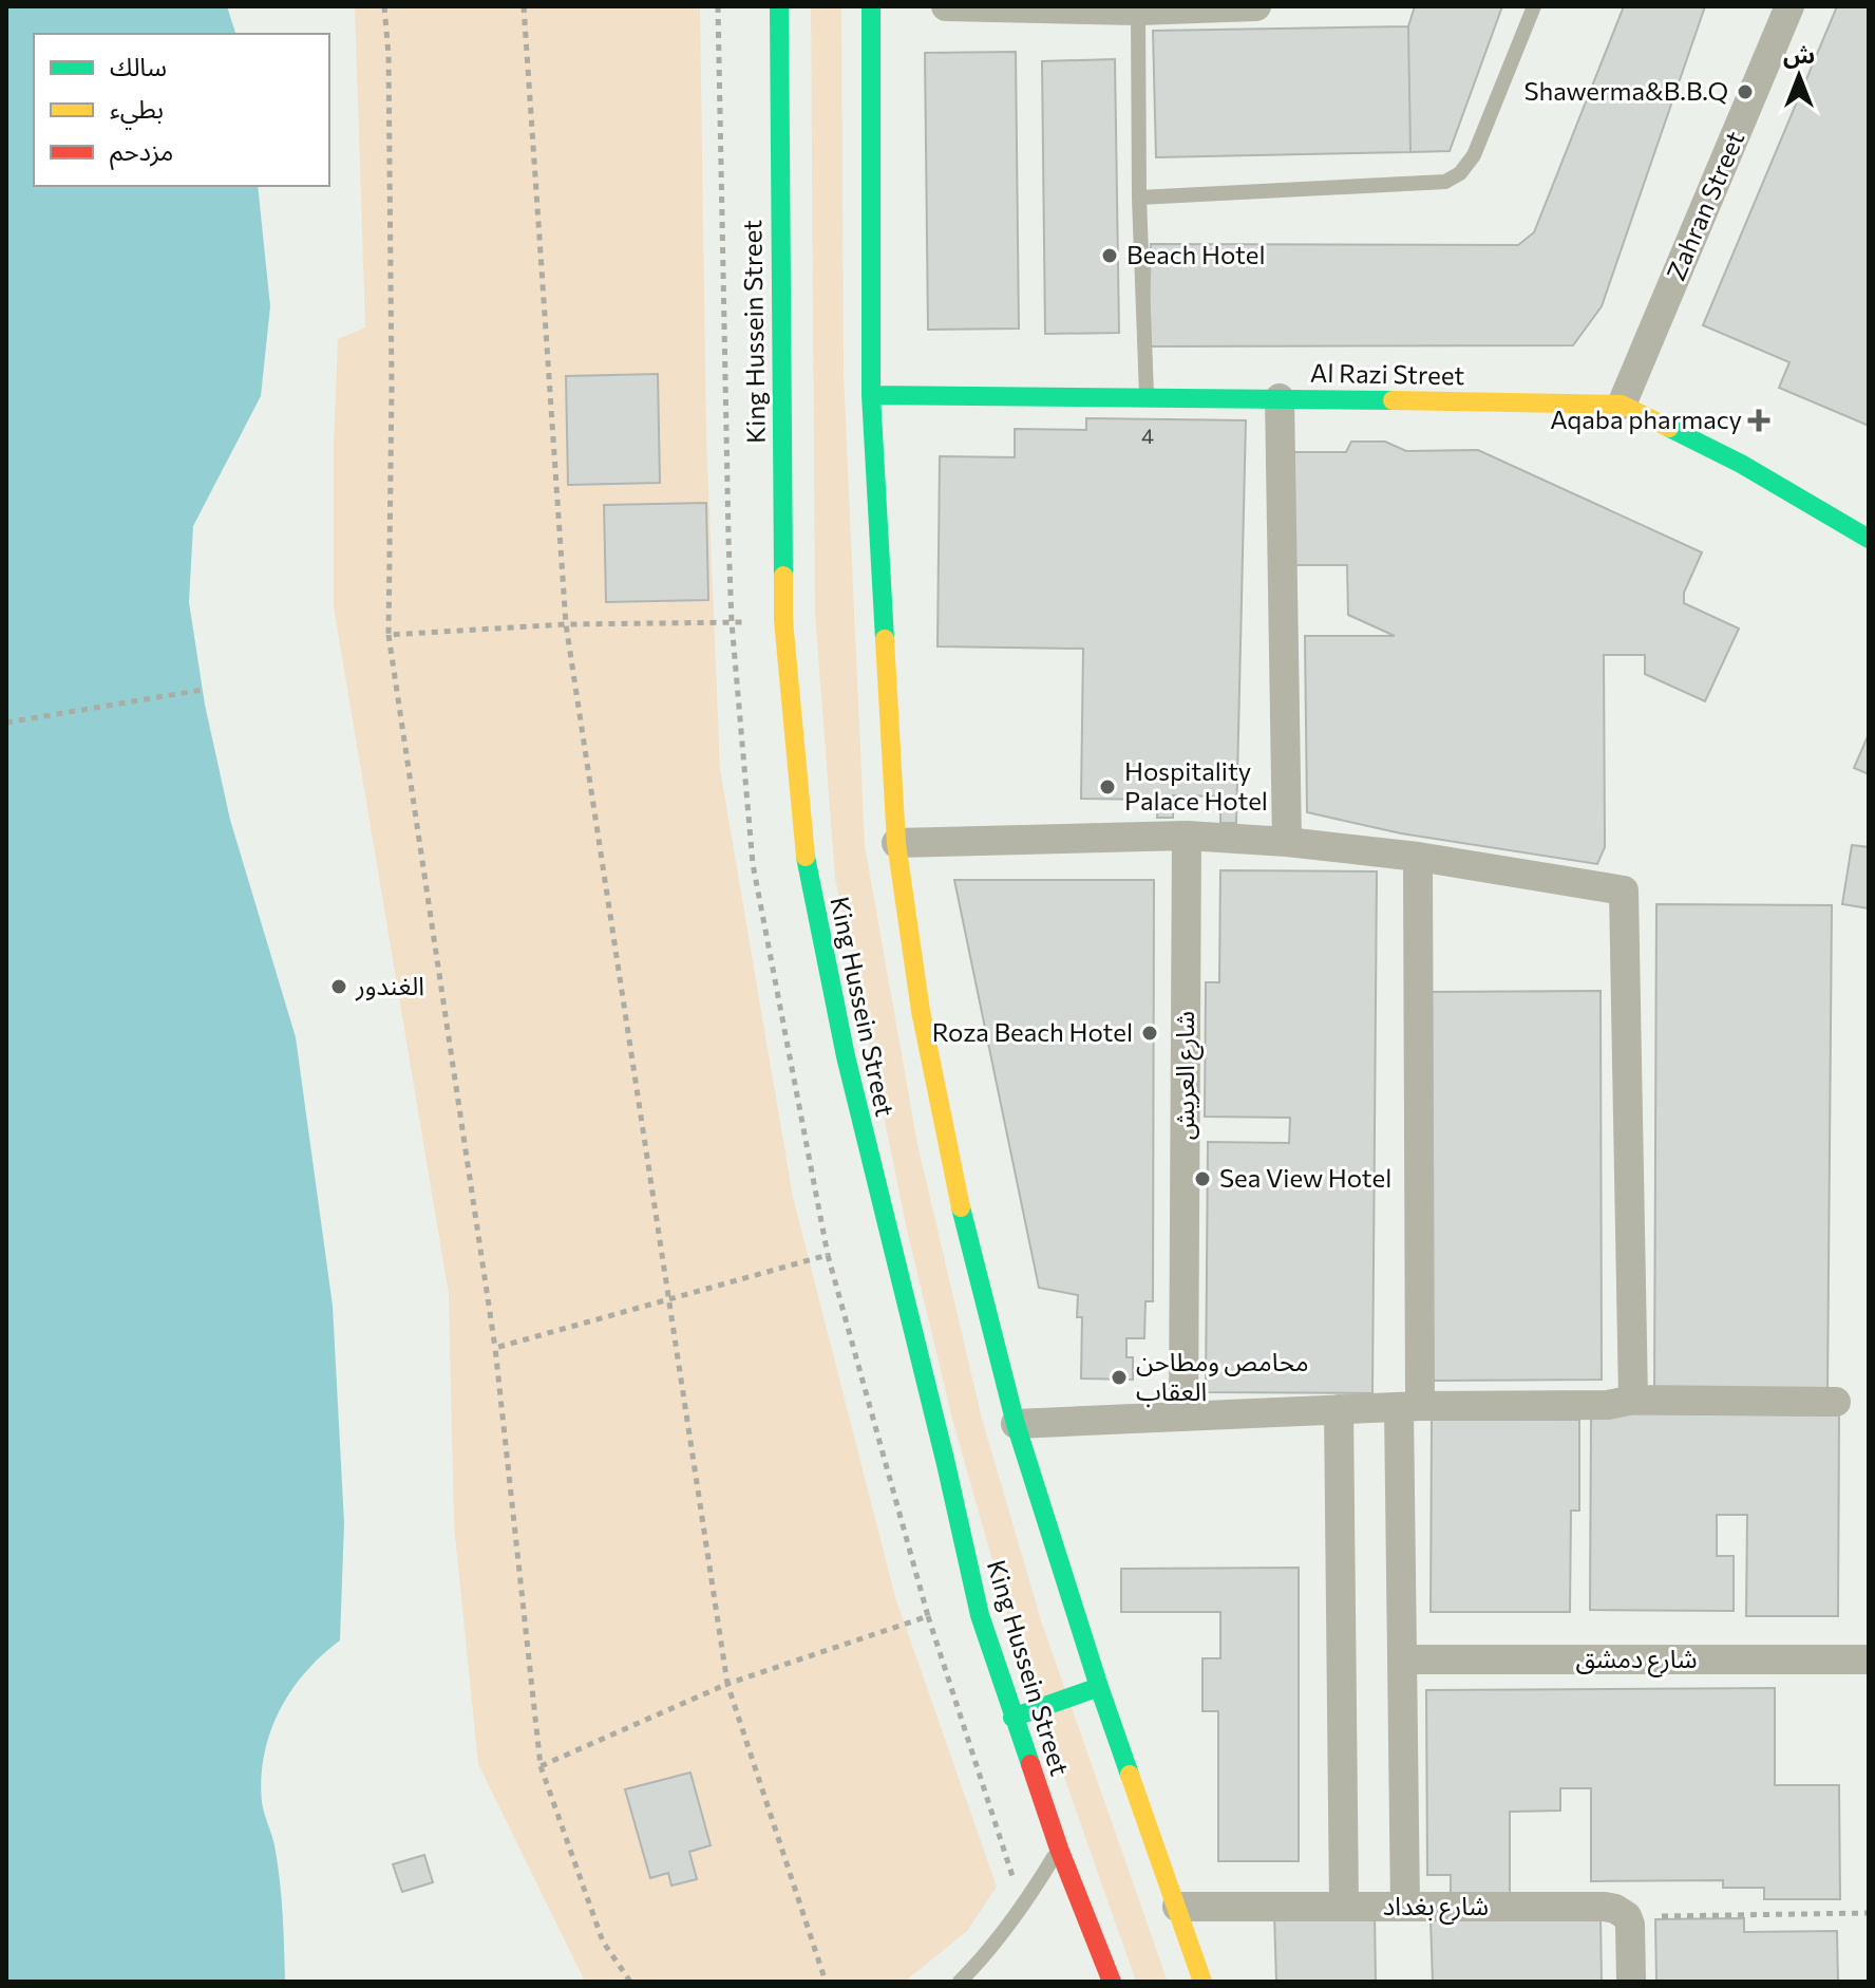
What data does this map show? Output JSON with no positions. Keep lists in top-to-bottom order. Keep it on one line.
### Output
{"streets":{"main road":["King Hussein Street","Al Razi Street"],"street":["Zahran Street","شارع العريش","شارع دمشق","شارع بغداد"]},"crossings":[["Zahran Street","Al Razi Street"]],"places":{"other":["Shawerma&B.B.Q","Beach Hotel","Hospitality Palace Hotel","الغندور","Roza Beach Hotel","Sea View Hotel","محامص ومطاحن العقاب"],"health":["Aqaba pharmacy"]},"house_numbers":["4"],"legend":["سالك","بطيء","مزدحم"],"north":"top"}
